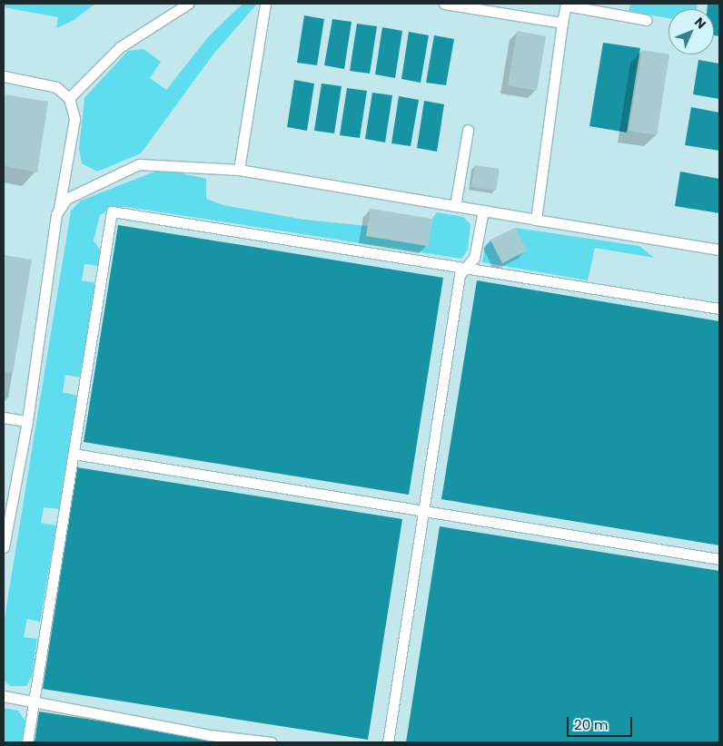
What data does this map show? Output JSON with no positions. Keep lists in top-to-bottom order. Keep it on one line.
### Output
{"scale_bar":"20 m","north":"top right"}
